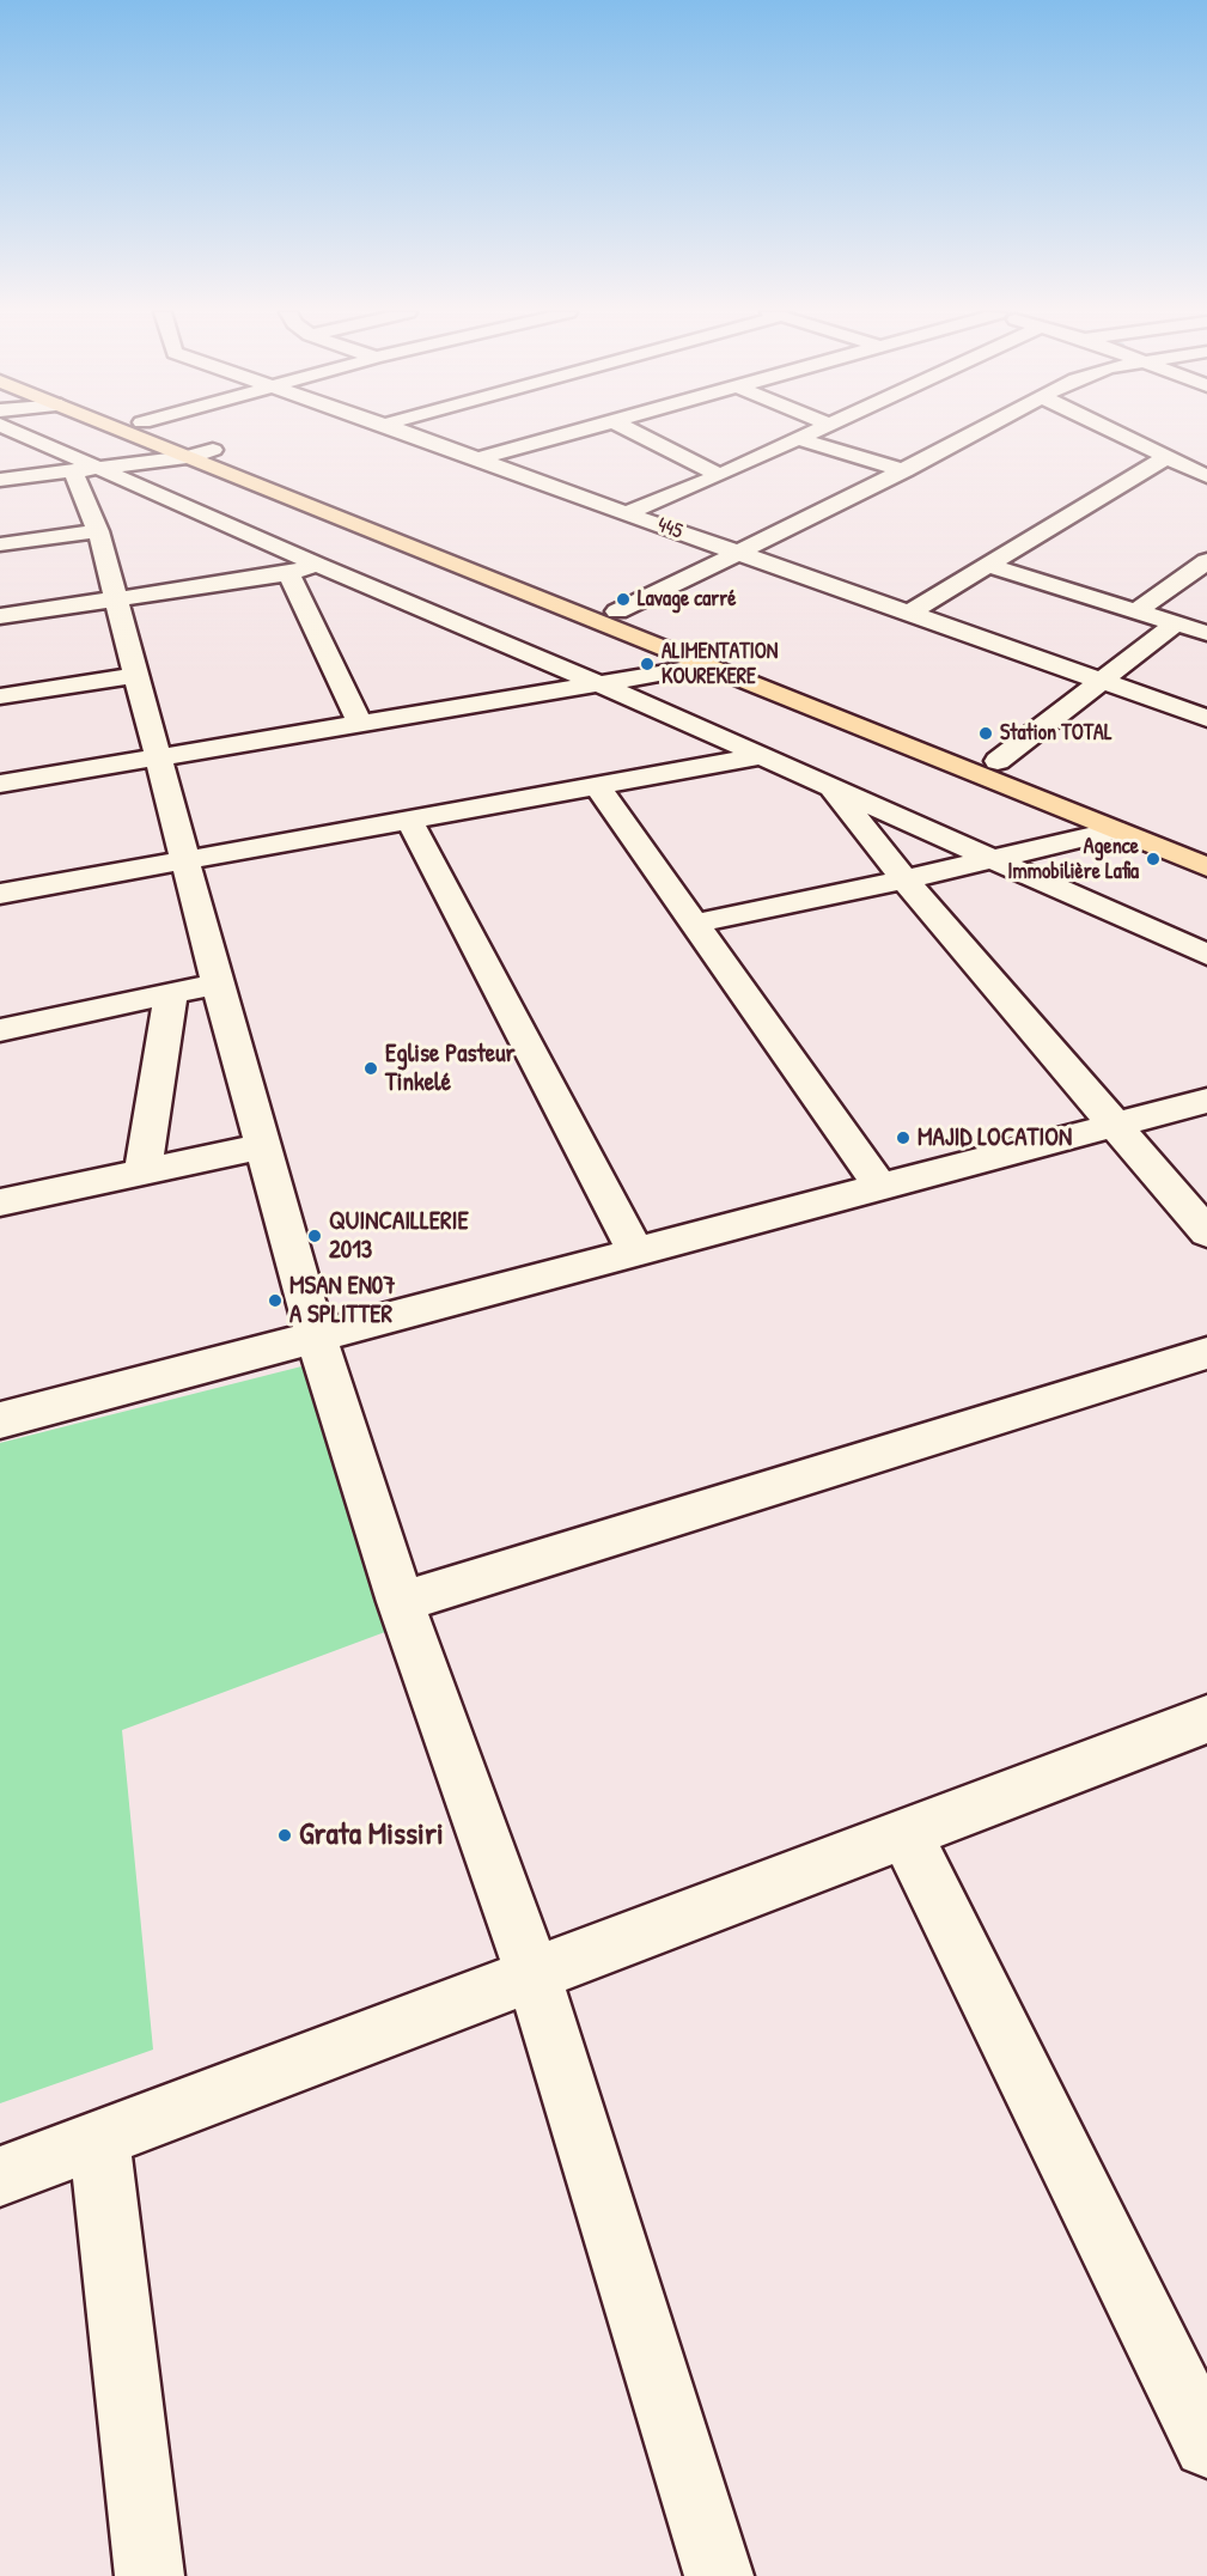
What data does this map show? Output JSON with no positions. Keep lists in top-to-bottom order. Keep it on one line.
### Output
{"streets":{"street":["445"]},"places":["Lavage carré","ALIMENTATION KOUREKERE","Station TOTAL","Agence Immobilière Lafia","Eglise Pasteur Tinkelé","MAJID LOCATION","QUINCAILLERIE 2013","MSAN EN07 A SPLITTER","Grata Missiri"]}
